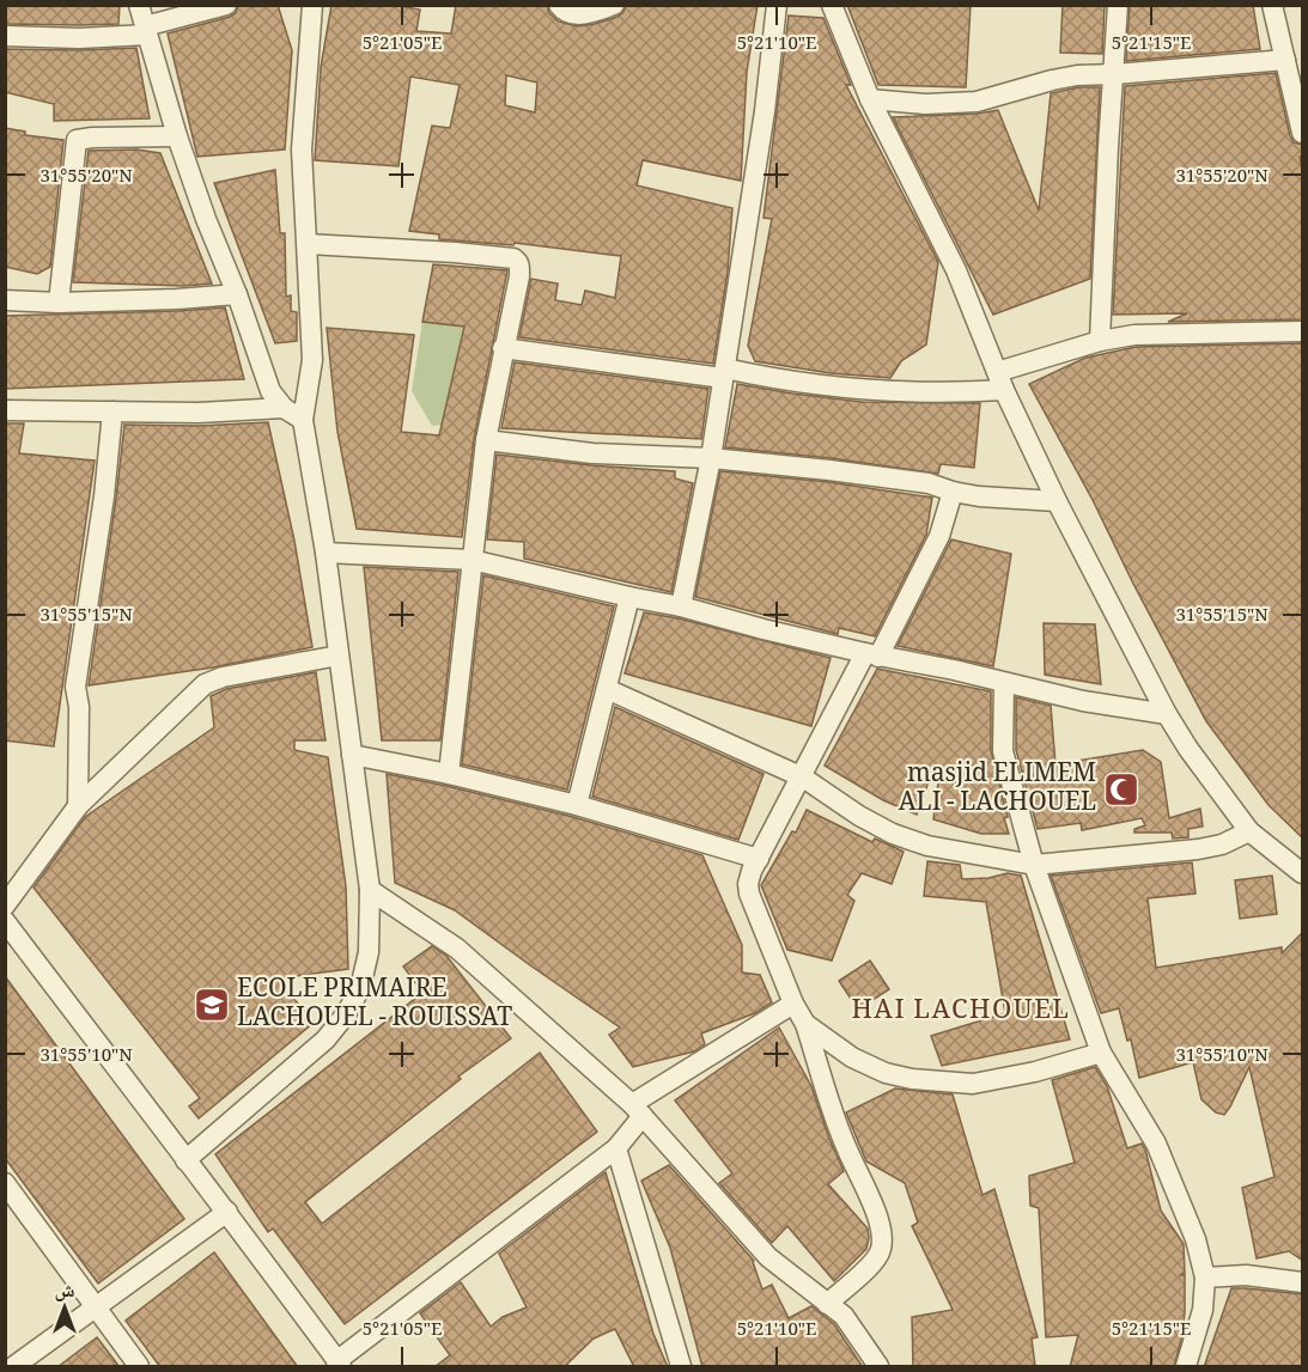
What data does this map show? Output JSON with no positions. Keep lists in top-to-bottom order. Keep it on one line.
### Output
{"districts":["HAI LACHOUEL"],"places":{"mosque":["masjid ELIMEM ALI - LACHOUEL"],"school or university":["ECOLE PRIMAIRE LACHOUEL - ROUISSAT"]},"north":"top","coordinates":["5°21'05\"E","5°21'10\"E","5°21'15\"E","31°55'20\"N","31°55'15\"N","31°55'10\"N"]}
